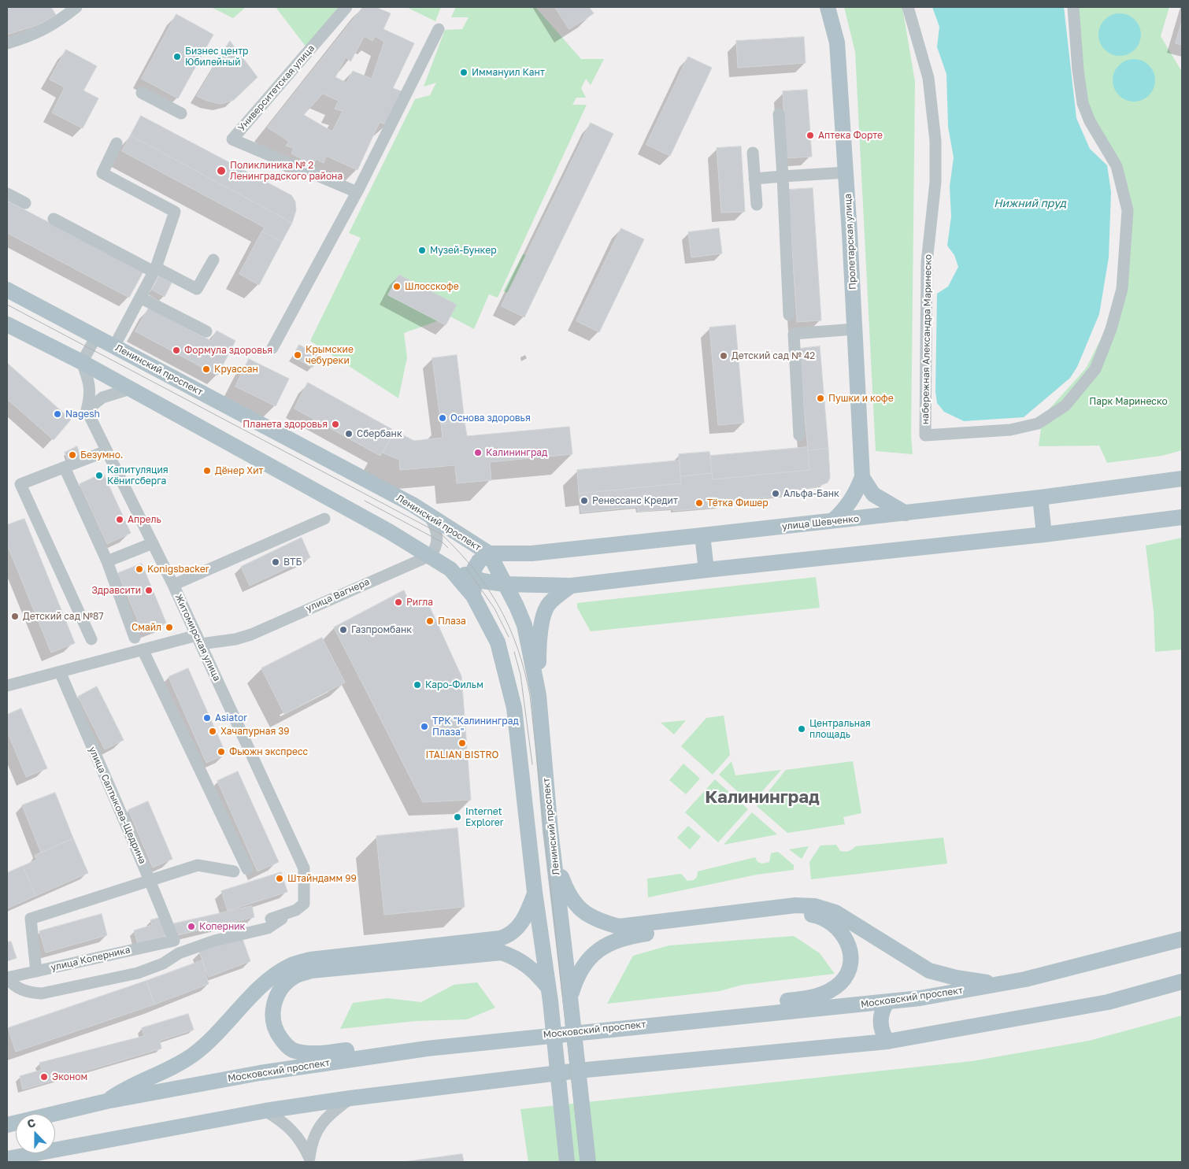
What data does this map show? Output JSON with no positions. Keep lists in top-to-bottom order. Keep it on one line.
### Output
{"streets":{"main road":["Пролетарская улица","Ленинский проспект","улица Шевченко","Московский проспект"],"street":["Университетская улица","набережная Александра Маринеско","улица Вагнера","Житомирская улица","улица Салтыкова-Щедрина","улица Коперника"]},"crossings":[["Пролетарская улица","улица Шевченко"],["Ленинский проспект","улица Шевченко"],["улица Вагнера","Житомирская улица"],["улица Вагнера","улица Салтыкова-Щедрина"],["улица Салтыкова-Щедрина","улица Коперника"]],"districts":["Калининград"],"water":["Нижний пруд"],"parks":["Парк Маринеско"],"places":["Бизнес центр Юбилейный","Иммануил Кант","Аптека Форте","Поликлиника № 2 Ленинградского района","Музей-Бункер","Шлосскофе","Формула здоровья","Крымские чебуреки","Детский сад № 42","Круассан","Пушки и кофе","Nagesh","Основа здоровья","Планета здоровья","Сбербанк","Калининград","Безумно.","Дёнер Хит","Капитуляция Кёнигсберга","Альфа-Банк","Ренессанс Кредит","Тётка Фишер","Апрель","ВТБ","Konigsbacker","Здравсити","Ригла","Детский сад №87","Плаза","Смайл","Газпромбанк","Каро-Фильм","Asiator","ТРК \"Калининград Плаза\"","Центральная площадь","Хачапурная 39","ITALIAN BISTRO","Фьюжн экспресс","Internet Explorer","Штайндамм 99","Коперник","Эконом"],"north":"top"}
